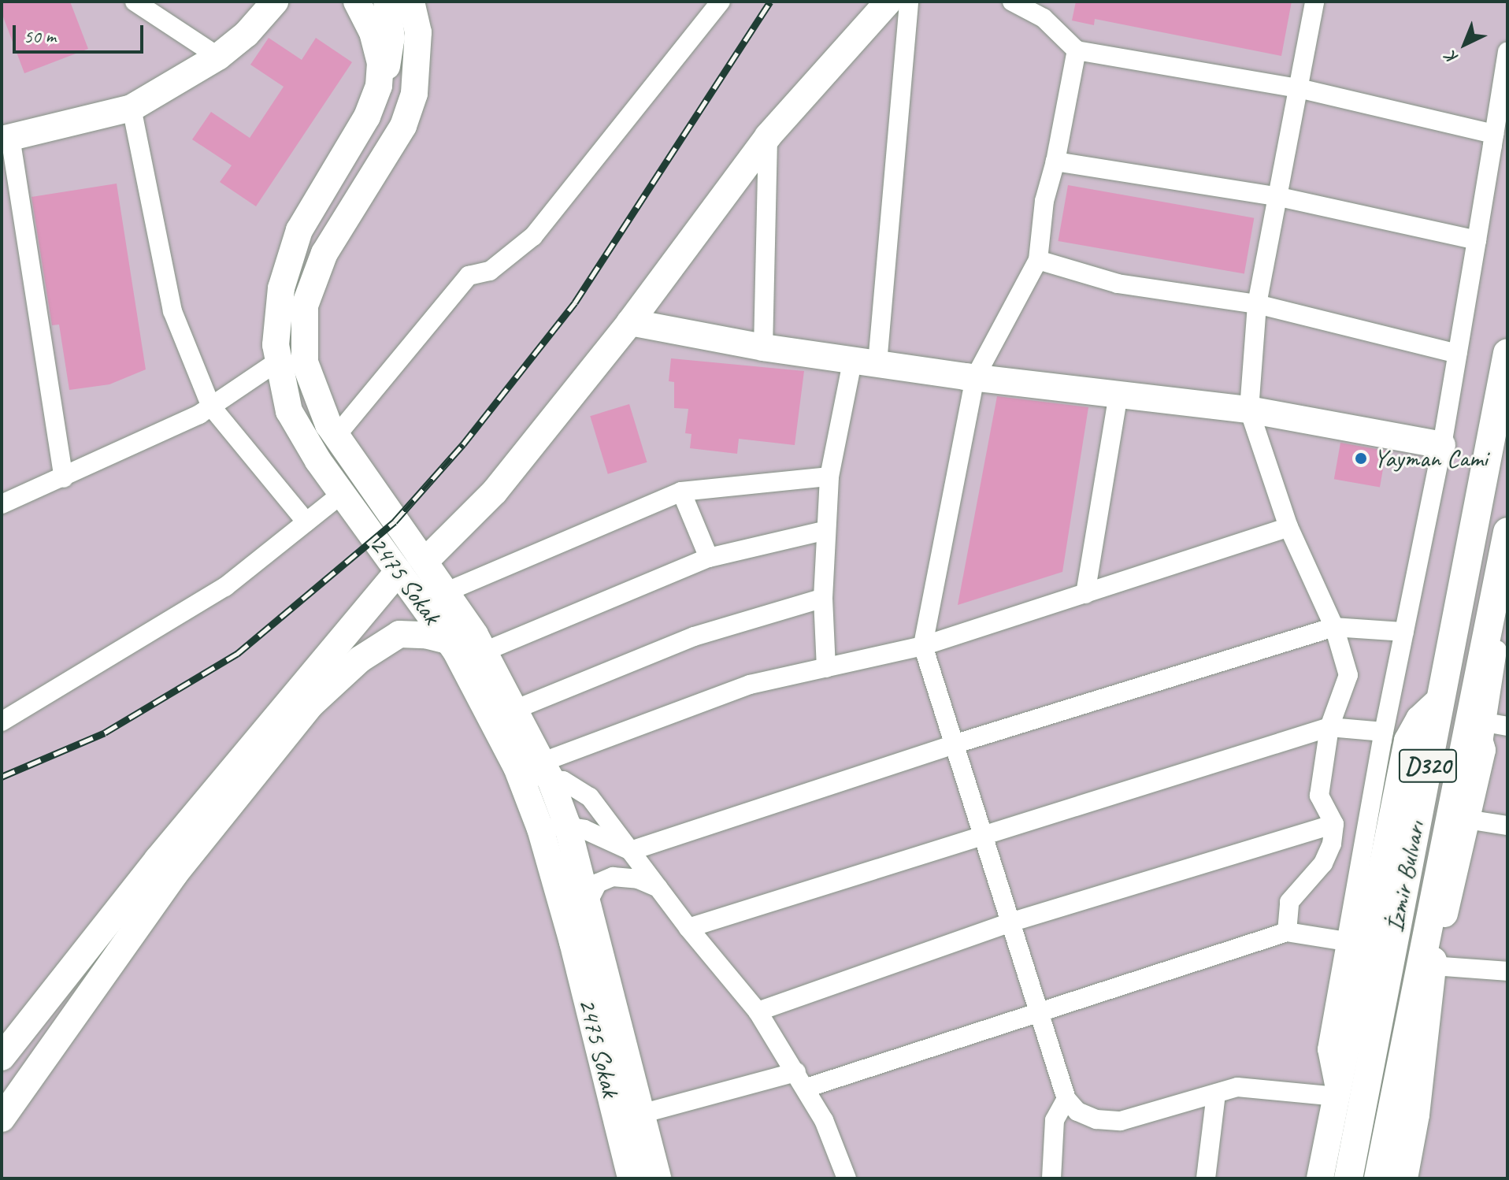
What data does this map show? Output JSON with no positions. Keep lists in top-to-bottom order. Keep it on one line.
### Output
{"streets":{"main road":["2475 Sokak","D320","İzmir Bulvarı"]},"places":["Yayman Cami"],"scale_bar":"50 m","north":"bottom left"}
